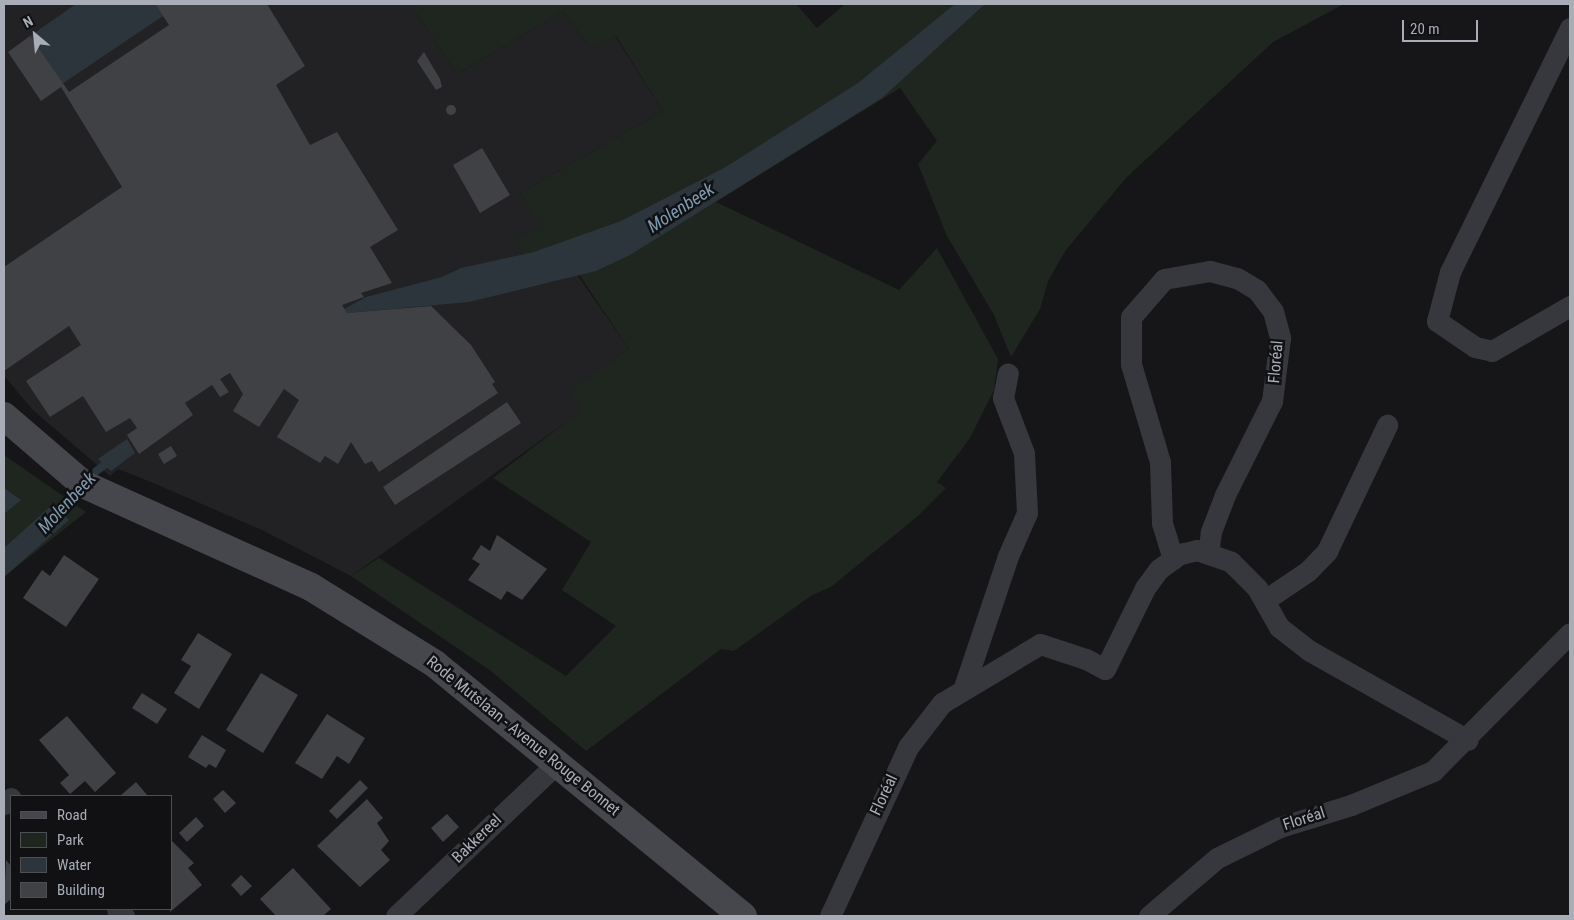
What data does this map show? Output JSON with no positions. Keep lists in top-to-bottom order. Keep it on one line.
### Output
{"streets":{"street":["Floréal","Rode Mutslaan - Avenue Rouge Bonnet","Bakkereel"]},"crossings":[["Rode Mutslaan - Avenue Rouge Bonnet","Bakkereel"]],"water":["Molenbeek"],"legend":["Road","Park","Water","Building"],"scale_bar":"20 m","north":"top left"}
